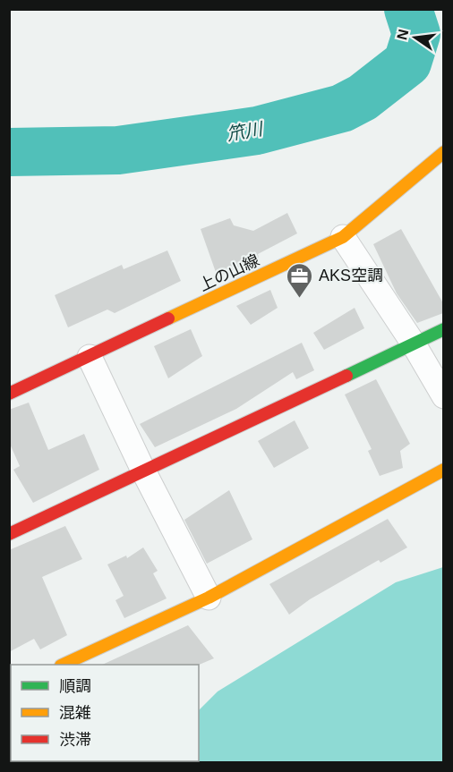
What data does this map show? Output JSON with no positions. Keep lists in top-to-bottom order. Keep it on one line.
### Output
{"streets":{"street":["上の山線"]},"water":["笊川"],"places":{"office":["AKS空調"]},"legend":["順調","混雑","渋滞"],"north":"left"}
